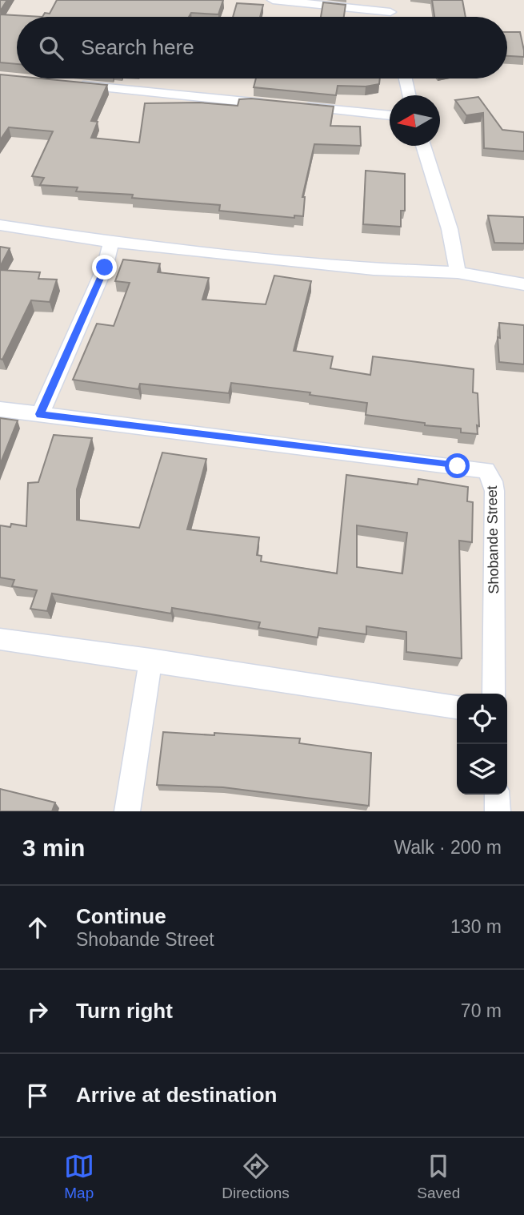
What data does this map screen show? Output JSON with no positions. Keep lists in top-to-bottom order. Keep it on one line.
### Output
{"streets":{"street":["Shobande Street"]},"north":"left","page":{"search":"Search here","heading":["3 min","Walk · 200 m"],"list":[["Continue","Shobande Street","130 m"],["Turn right","70 m"],"Arrive at destination"],"nav":["Map","Directions","Saved"]}}
